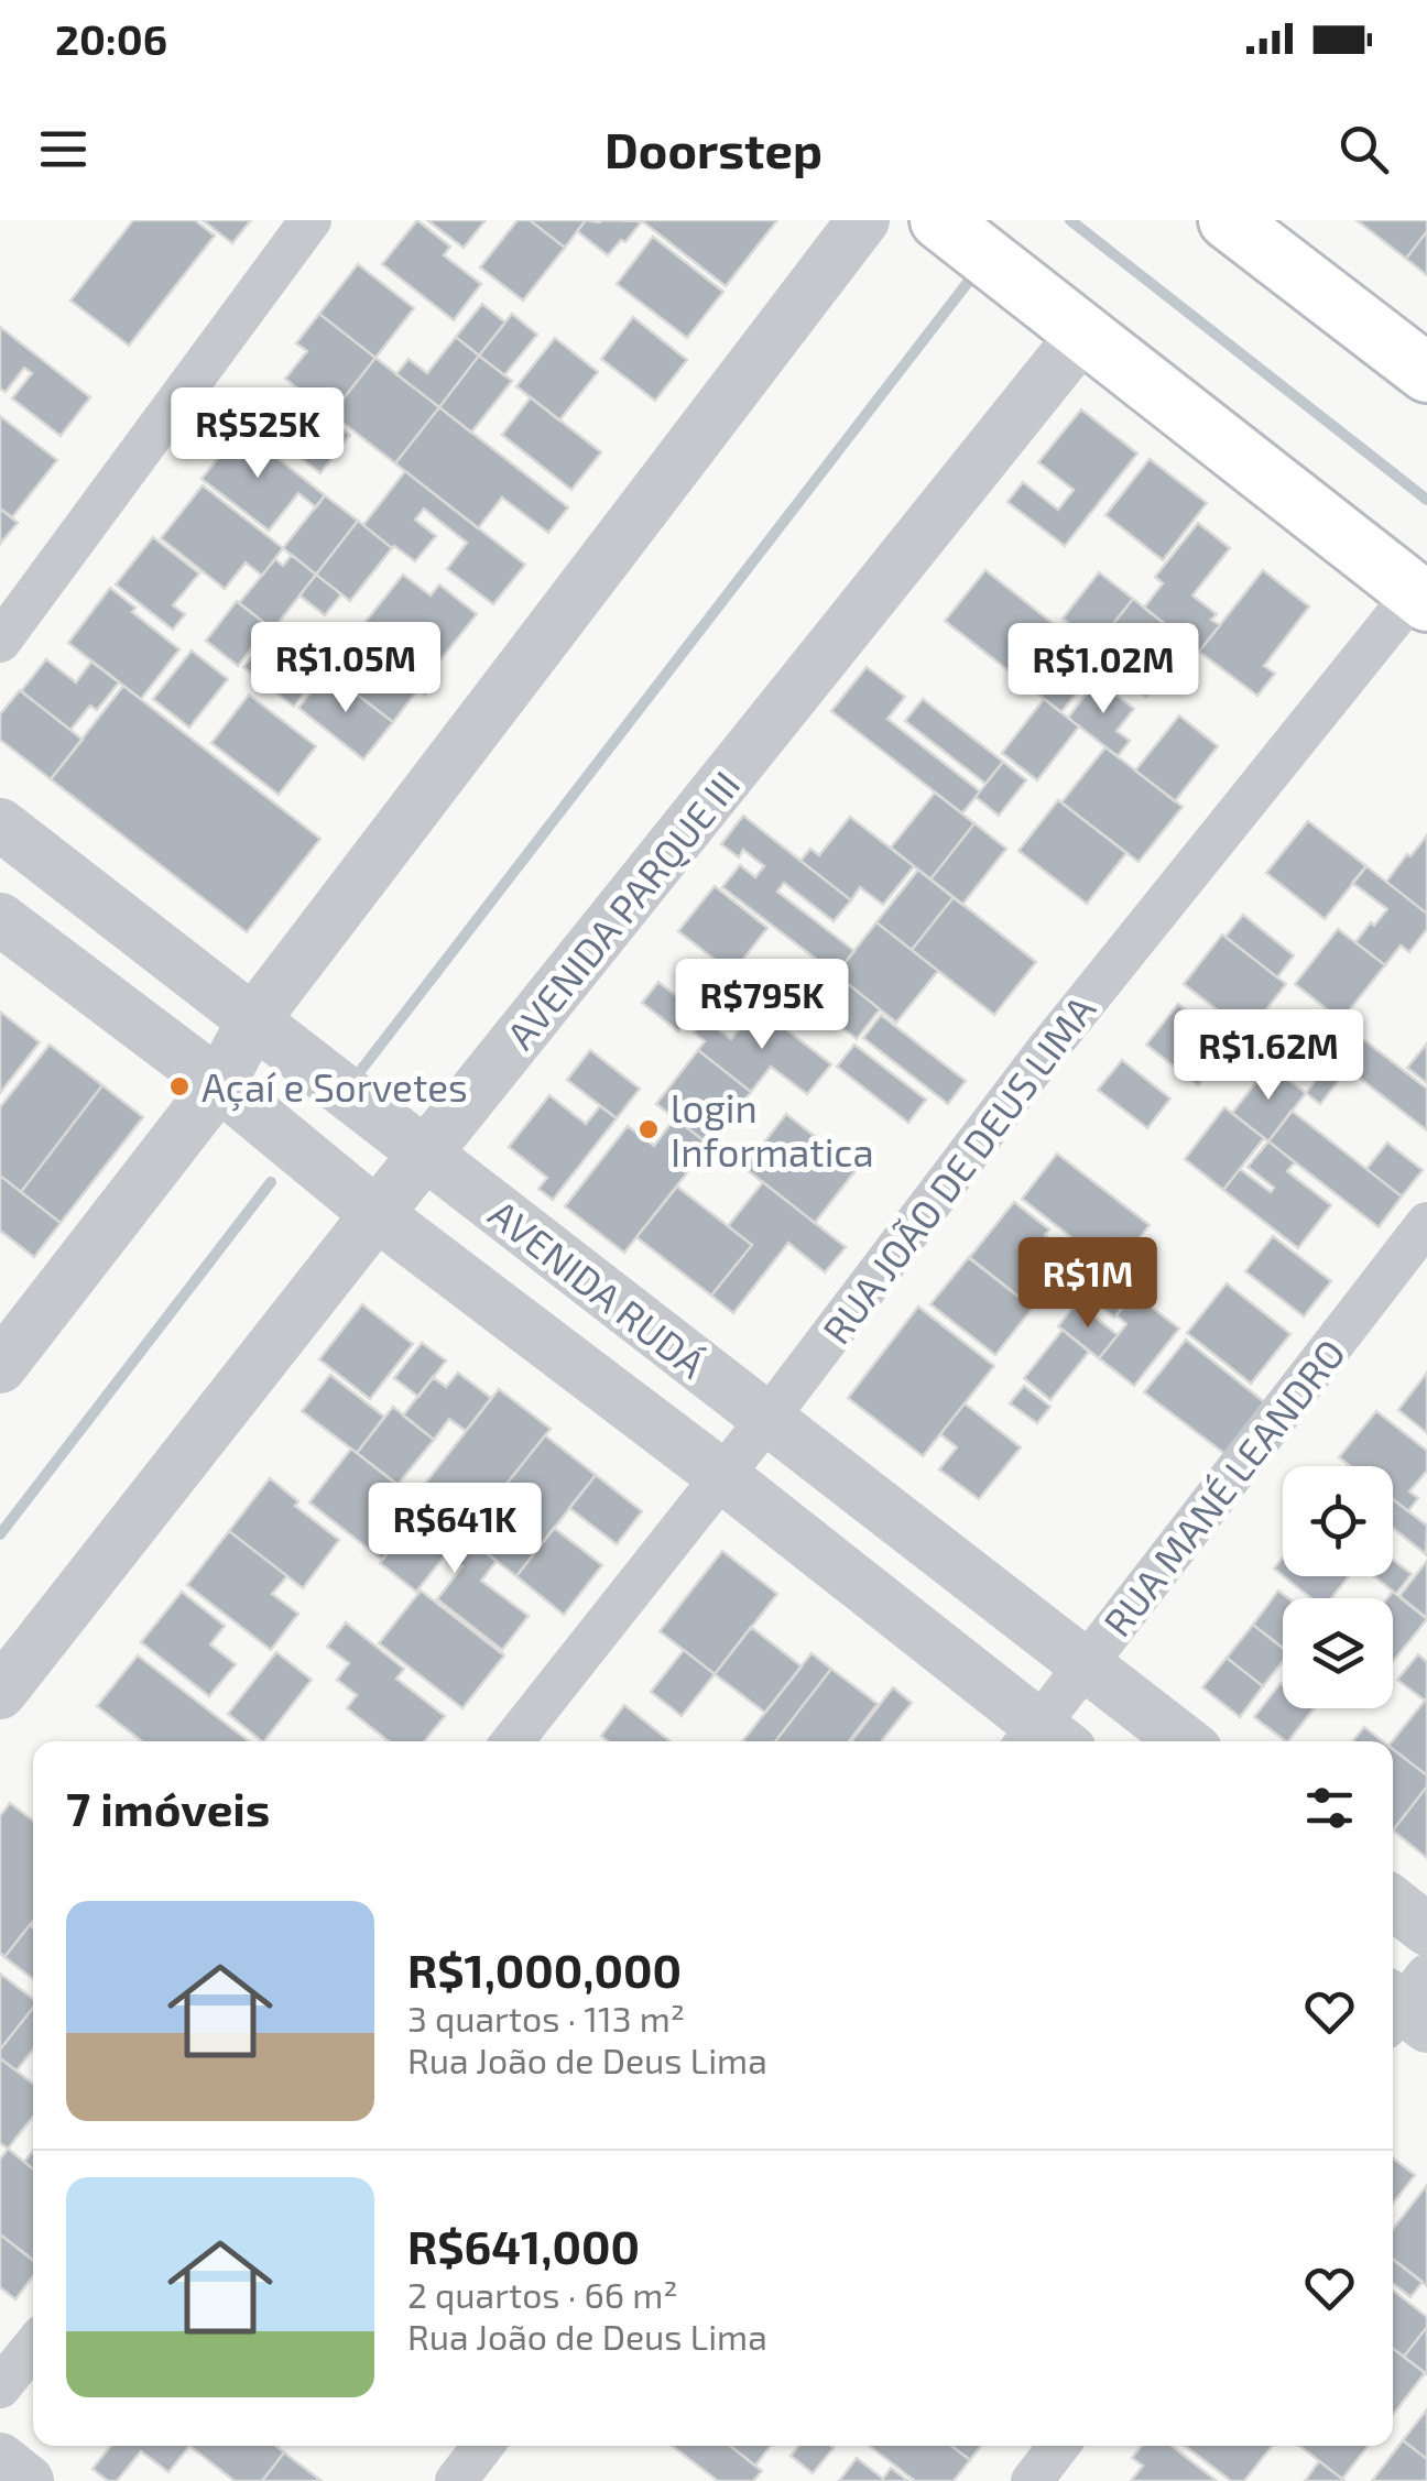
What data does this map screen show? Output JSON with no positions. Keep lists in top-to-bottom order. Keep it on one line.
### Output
{"streets":{"street":["AVENIDA PARQUE III","RUA JOÃO DE DEUS LIMA","AVENIDA RUDÁ","RUA MANÉ LEANDRO"]},"crossings":[["AVENIDA PARQUE III","AVENIDA RUDÁ"],["RUA JOÃO DE DEUS LIMA","AVENIDA RUDÁ"],["AVENIDA RUDÁ","RUA MANÉ LEANDRO"]],"places":["Açaí e Sorvetes","login Informatica"],"page":{"status":"20:06","header":"Doorstep","price":["R$525K","R$1.05M","R$1.02M","R$795K","R$1.62M","R$1M","R$641K"],"heading":"7 imóveis","list":[{"name":"R$1,000,000","note":"3 quartos · 113 m² · Rua João de Deus Lima"},{"name":"R$641,000","note":"2 quartos · 66 m² · Rua João de Deus Lima"}]}}
